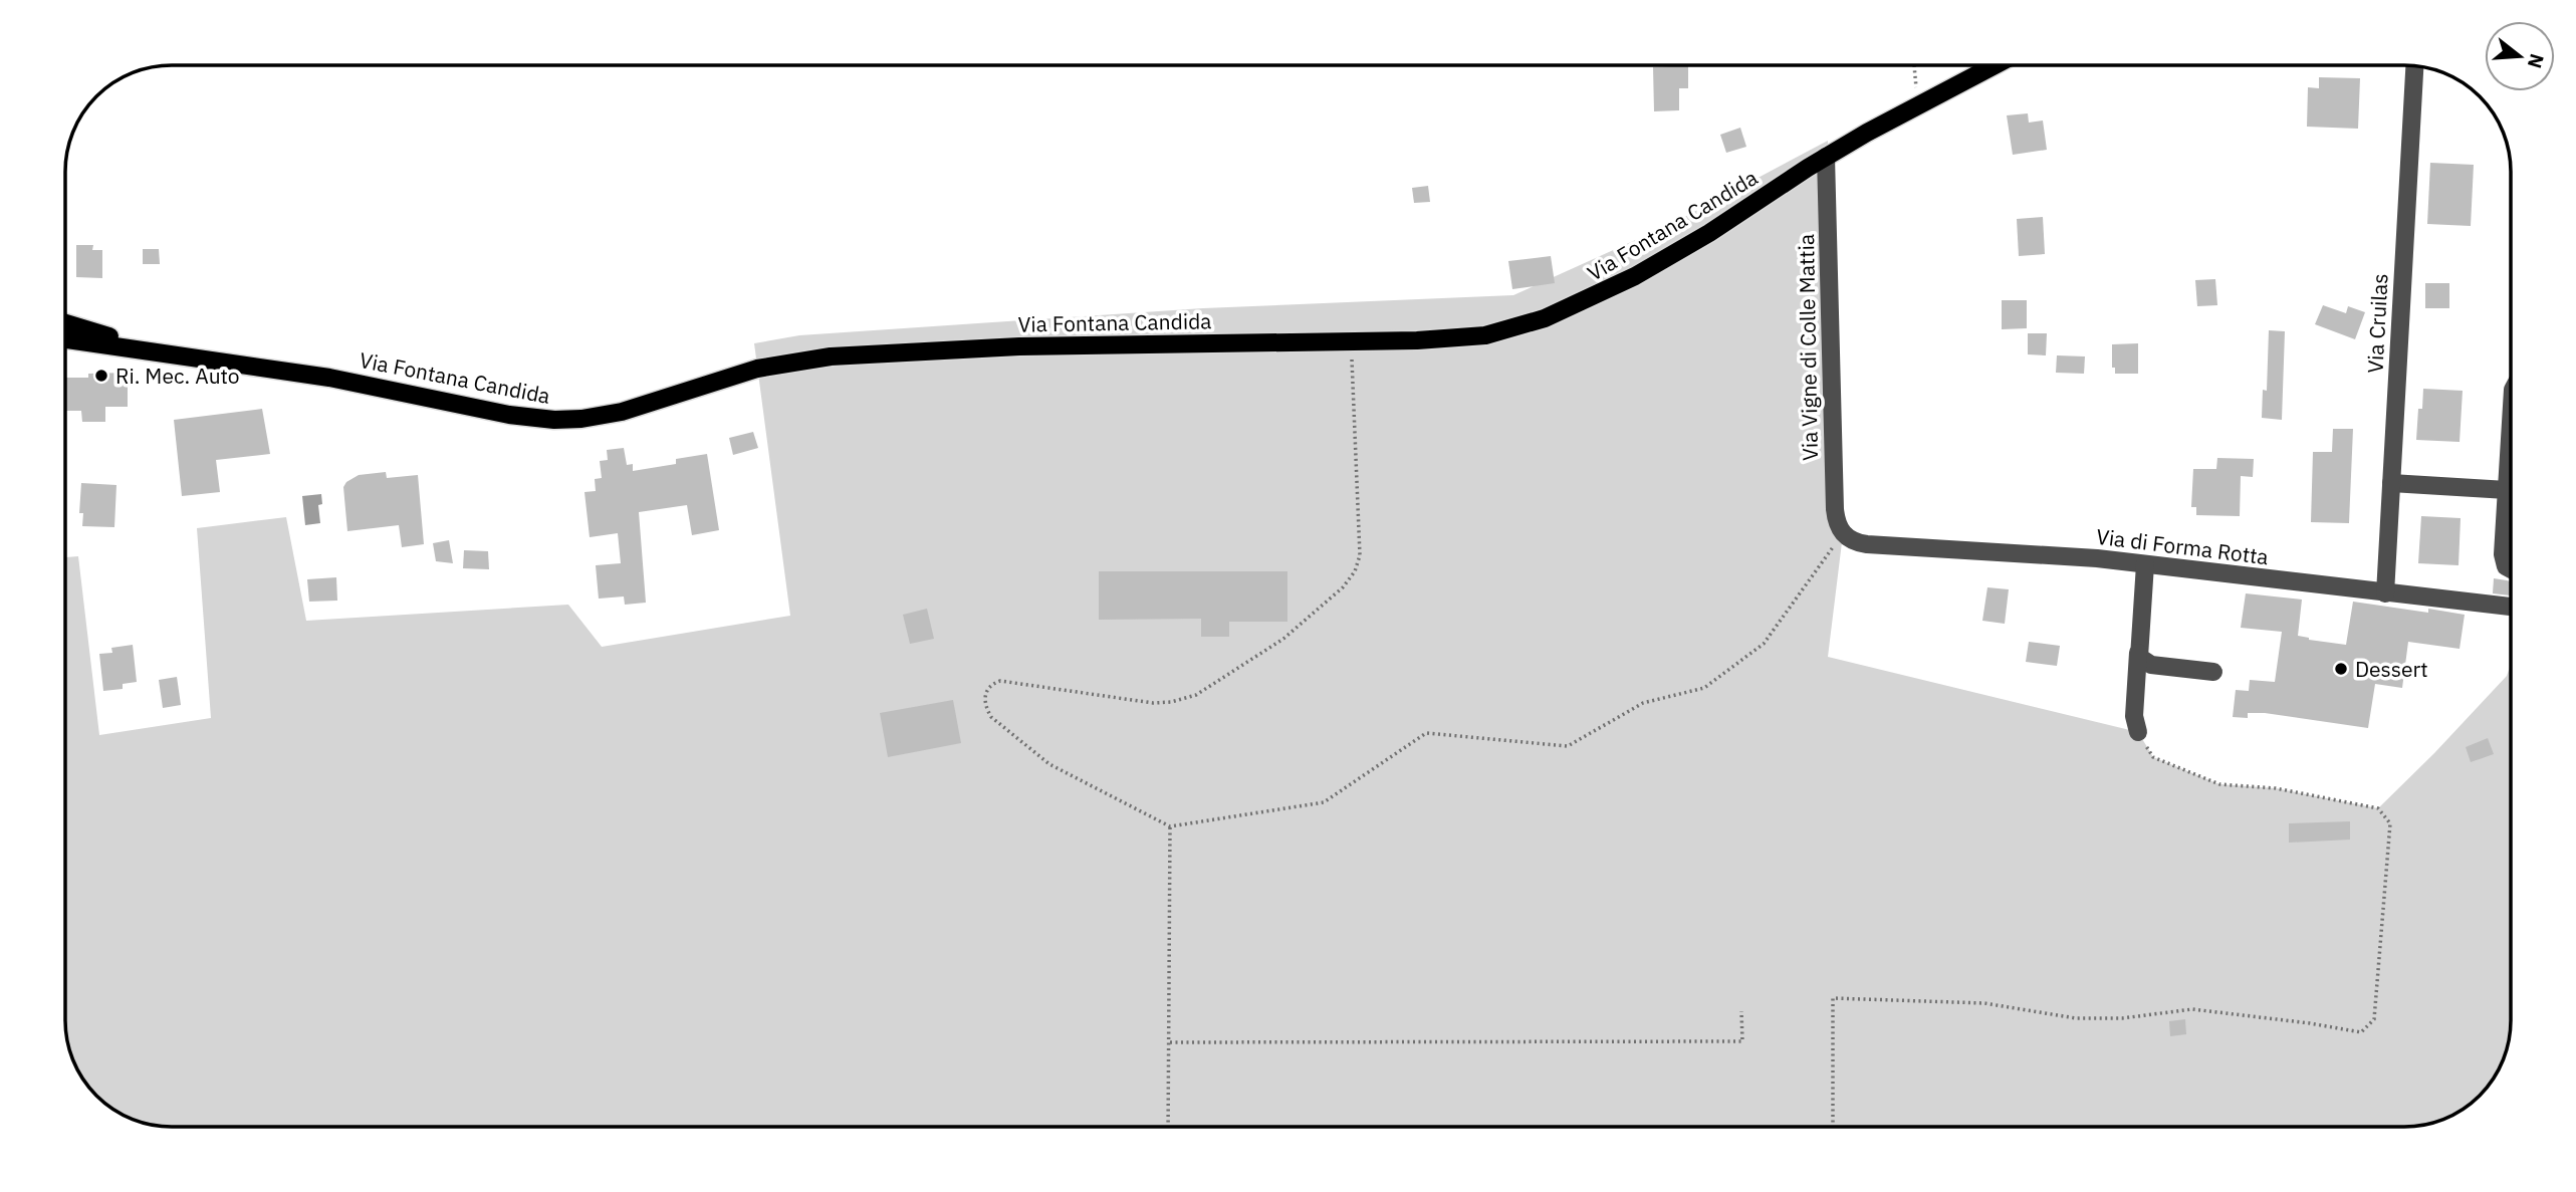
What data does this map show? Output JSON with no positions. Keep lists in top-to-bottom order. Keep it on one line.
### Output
{"streets":{"main road":["Via Fontana Candida"],"street":["Via Cruilas","Via Vigne di Colle Mattia","Via di Forma Rotta"]},"crossings":[["Via Fontana Candida","Via Vigne di Colle Mattia"],["Via Cruilas","Via di Forma Rotta"],["Via Vigne di Colle Mattia","Via di Forma Rotta"]],"places":["Ri. Mec. Auto","Dessert"],"north":"right"}
